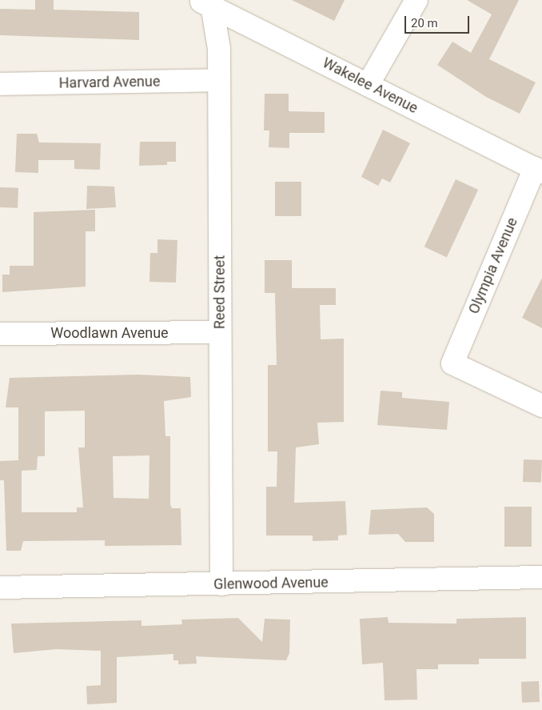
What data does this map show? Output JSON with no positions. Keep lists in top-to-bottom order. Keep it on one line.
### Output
{"streets":{"street":["Harvard Avenue","Wakelee Avenue","Olympia Avenue","Reed Street","Woodlawn Avenue","Glenwood Avenue"]},"crossings":[["Harvard Avenue","Reed Street"],["Wakelee Avenue","Olympia Avenue"],["Wakelee Avenue","Reed Street"],["Reed Street","Woodlawn Avenue"],["Reed Street","Glenwood Avenue"]],"scale_bar":"20 m"}
